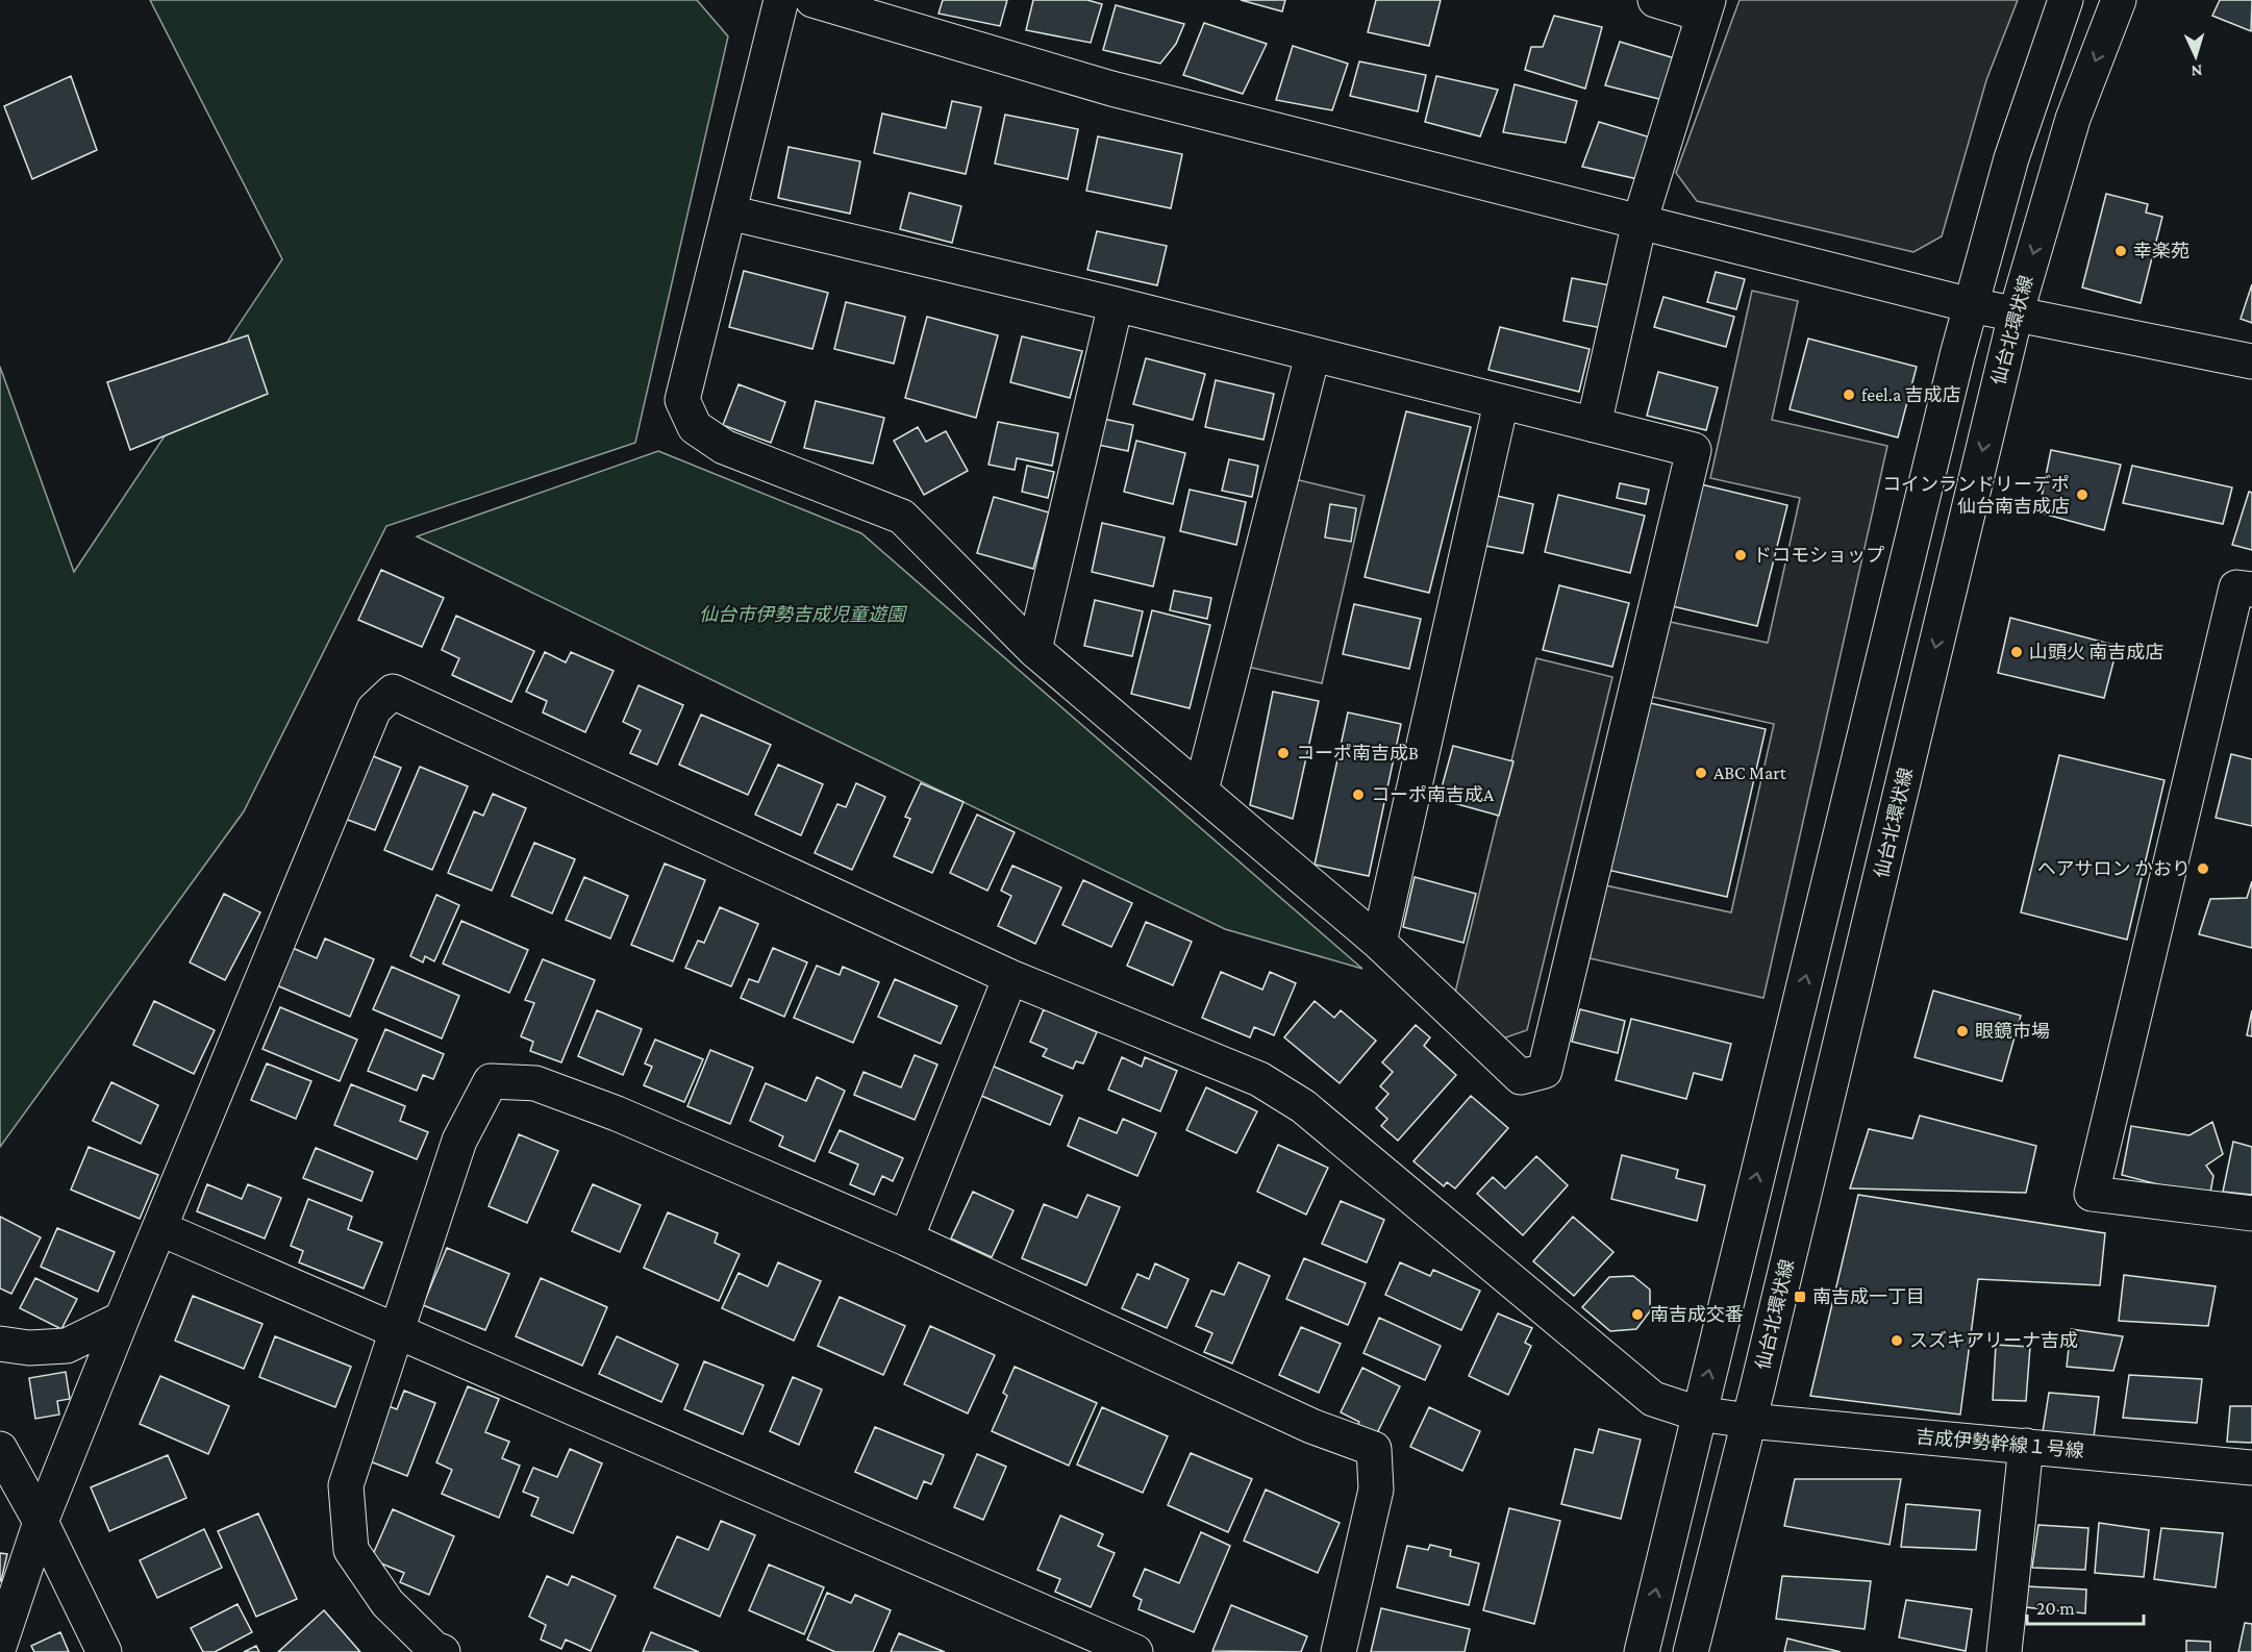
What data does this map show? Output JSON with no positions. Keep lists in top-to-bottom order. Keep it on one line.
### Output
{"streets":{"street":["仙台北環状線","吉成伊勢幹線１号線"]},"crossings":[["仙台北環状線","吉成伊勢幹線１号線"]],"parks":["仙台市伊勢吉成児童遊園"],"places":{"other":["幸楽苑","feel.a 吉成店","コインランドリーデポ 仙台南吉成店","ドコモショップ","山頭火 南吉成店","コーポ南吉成B","ABC Mart","コーポ南吉成A","ヘアサロン かおり","眼鏡市場","南吉成交番","スズキアリーナ吉成"],"transit":["南吉成一丁目"]},"scale_bar":"20 m","north":"bottom"}
